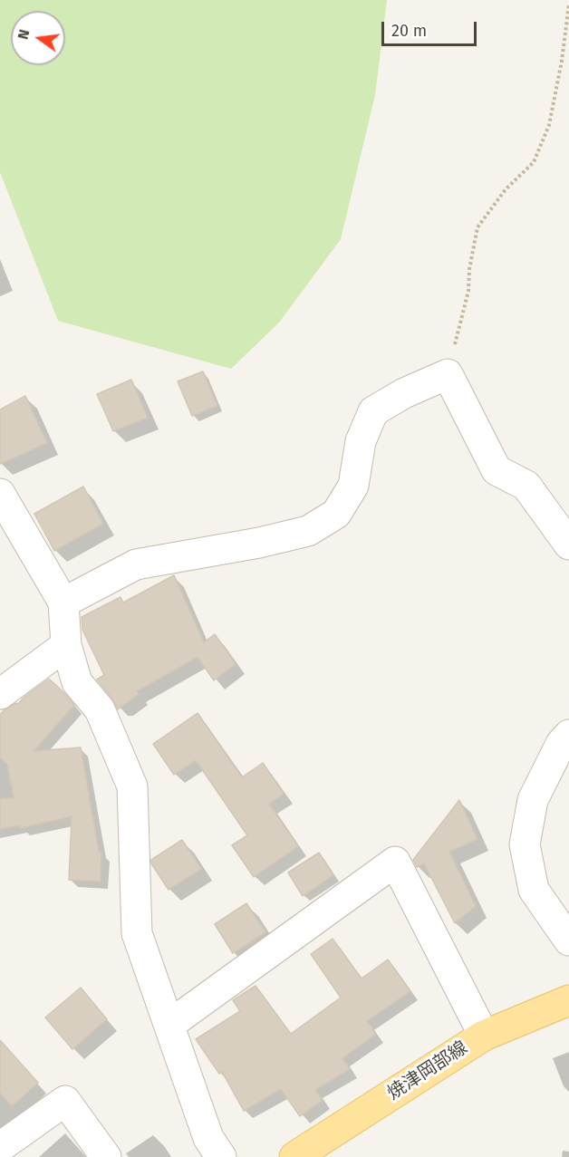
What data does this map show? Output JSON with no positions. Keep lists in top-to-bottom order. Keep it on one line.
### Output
{"streets":{"main road":["焼津岡部線"]},"scale_bar":"20 m","north":"left"}
